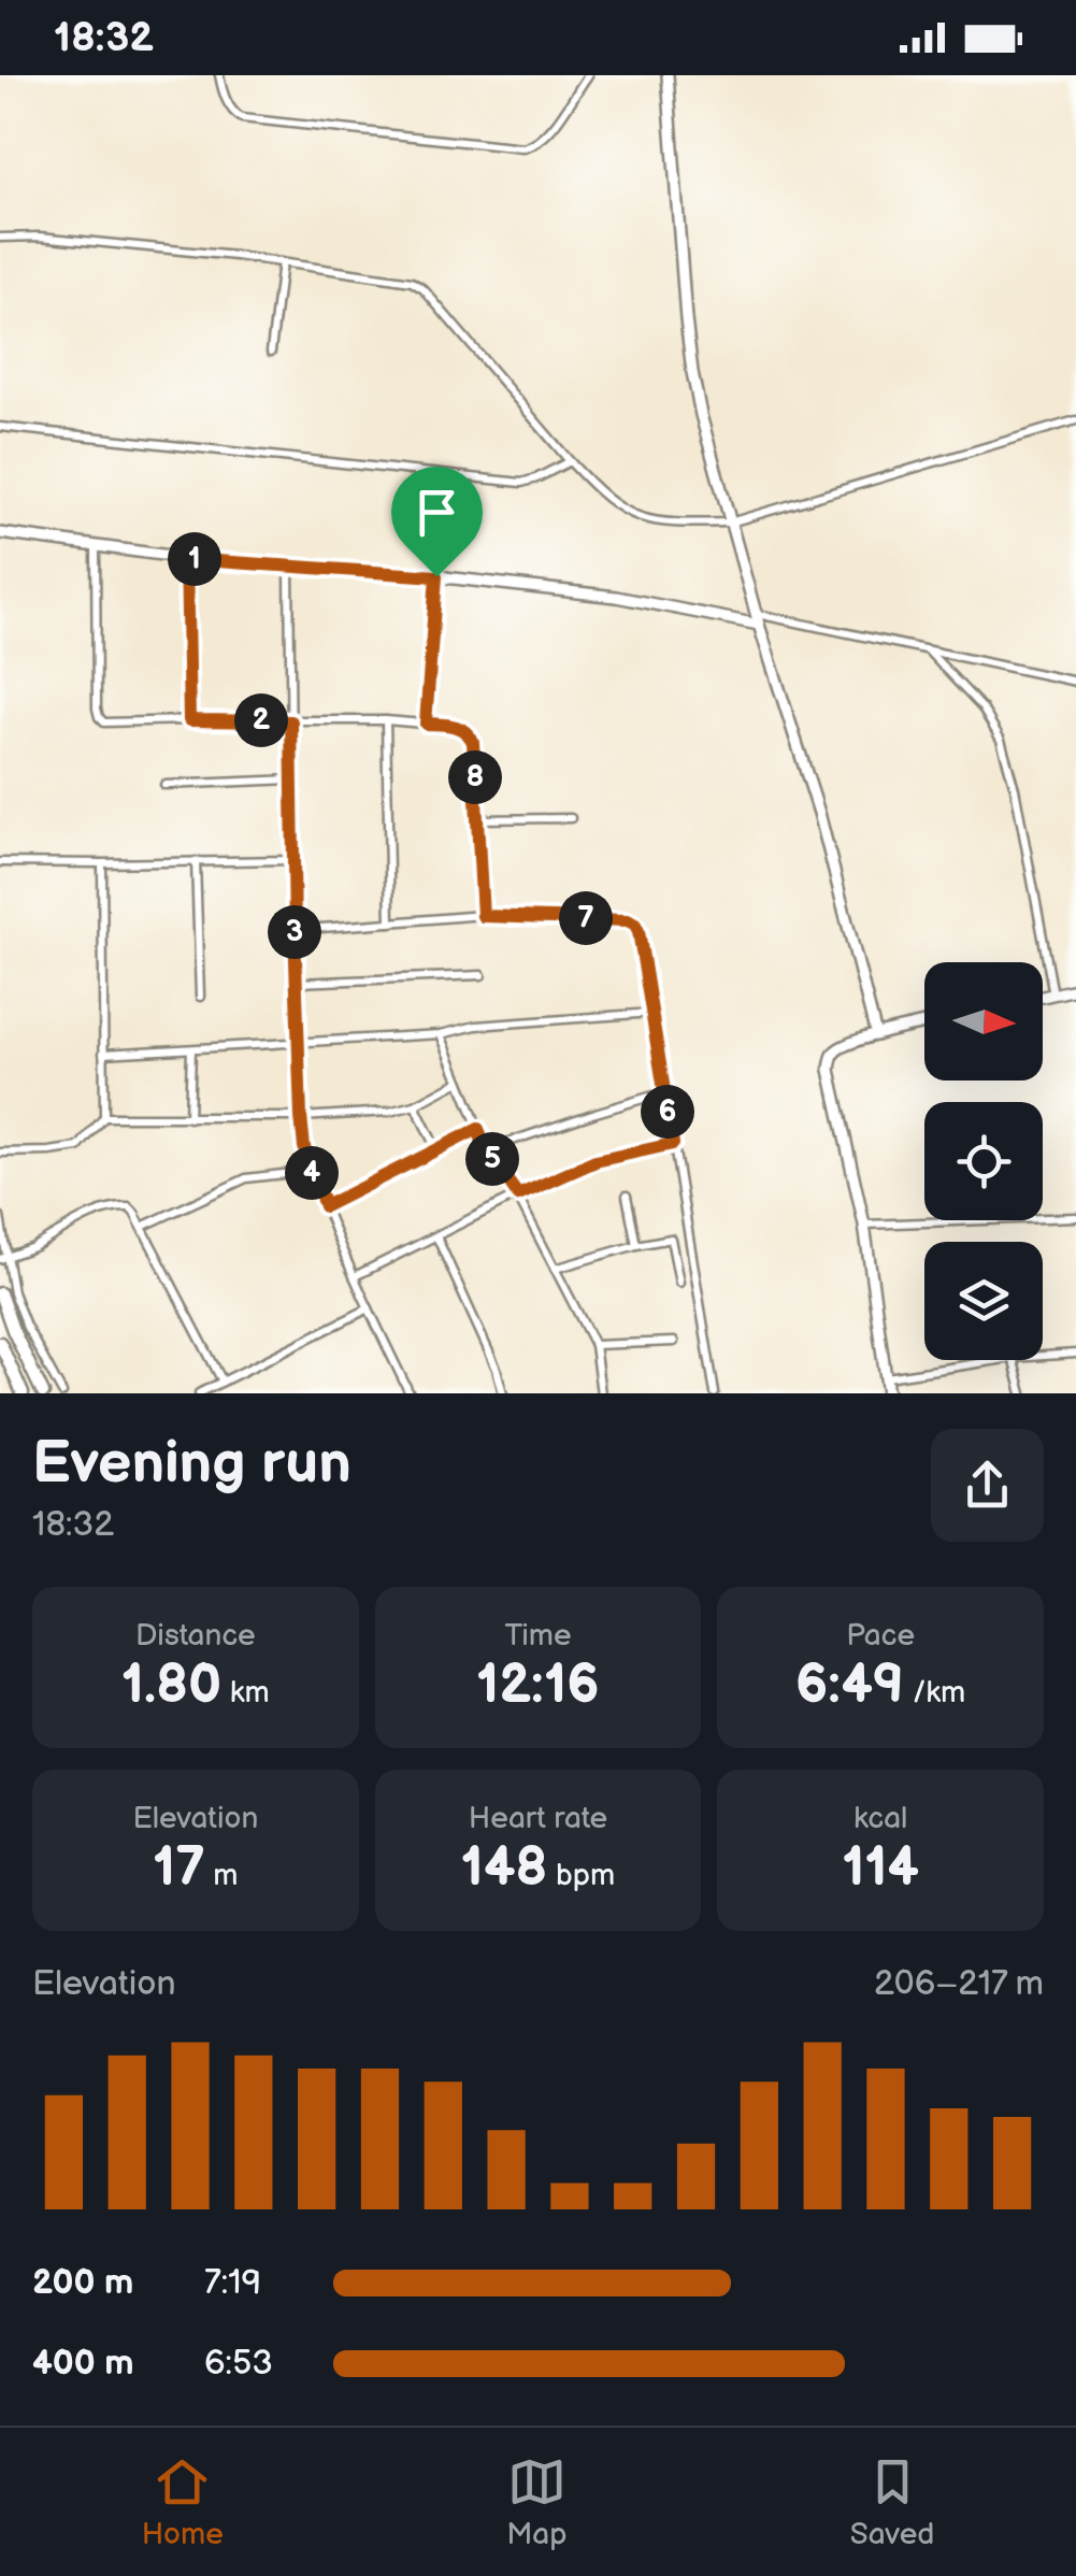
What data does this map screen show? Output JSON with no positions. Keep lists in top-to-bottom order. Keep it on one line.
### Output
{"north":"right","page":{"status":"18:32","pins":["1","2","8","7","3","6","5","4"],"heading":["Evening run","18:32"],"stats":[["Distance","1.80 km"],["Time","12:16"],["Pace","6:49 /km"],["Elevation","17 m"],["Heart rate","148 bpm"],["kcal","114"]],"chart":["Elevation","206–217 m"],"list":[{"name":"200 m","note":"7:19"},{"name":"400 m","note":"6:53"}],"tabs":["Home","Map","Saved"]}}
